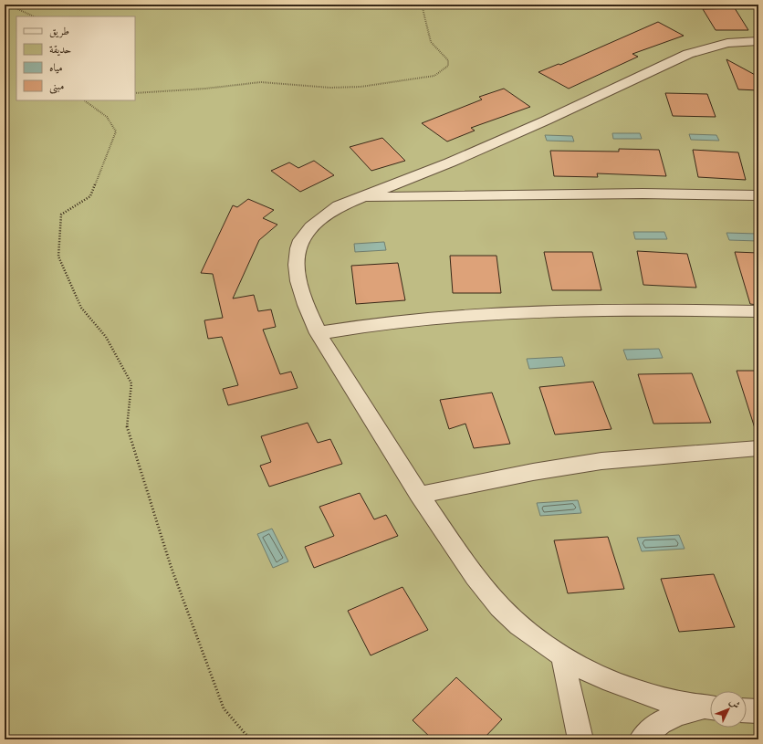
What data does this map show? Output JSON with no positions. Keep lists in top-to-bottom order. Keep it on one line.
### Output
{"legend":["طريق","حديقة","مياه","مبنى"],"north":"top right"}
